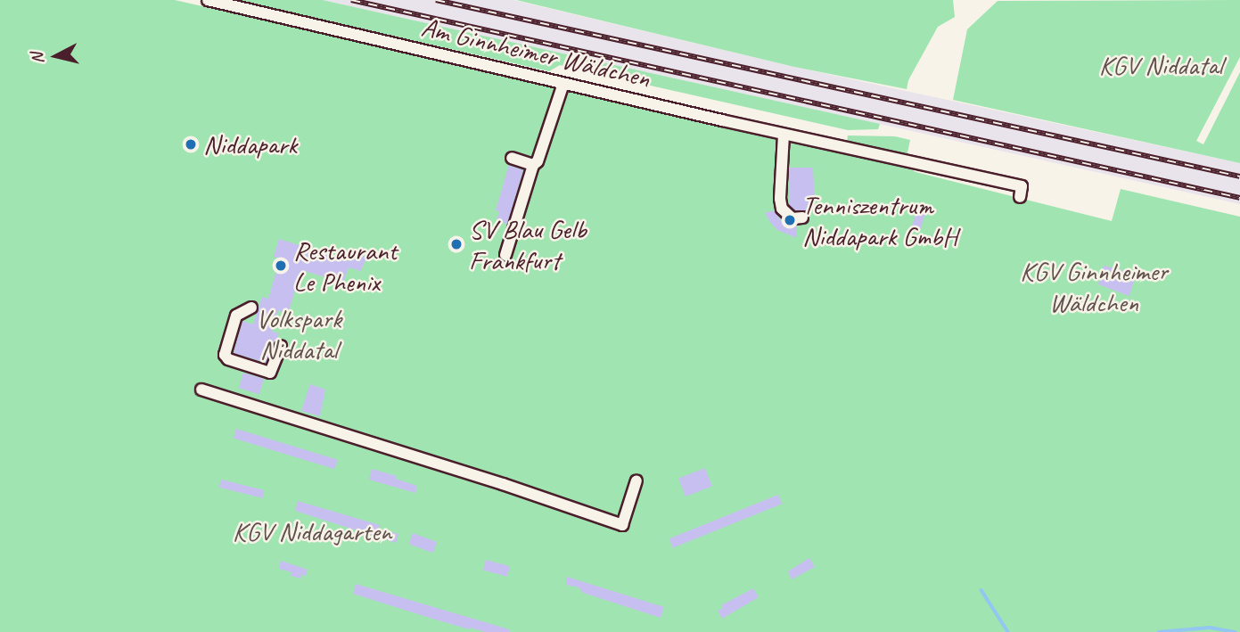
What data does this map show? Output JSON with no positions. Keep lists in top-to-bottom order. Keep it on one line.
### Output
{"streets":{"street":["Am Ginnheimer Wäldchen"]},"parks":["KGV Niddatal","KGV Ginnheimer Wäldchen","Volkspark Niddatal","KGV Niddagarten"],"places":["Niddapark","Tenniszentrum Niddapark GmbH","SV Blau Gelb Frankfurt","Restaurant Le Phenix"],"north":"left"}
